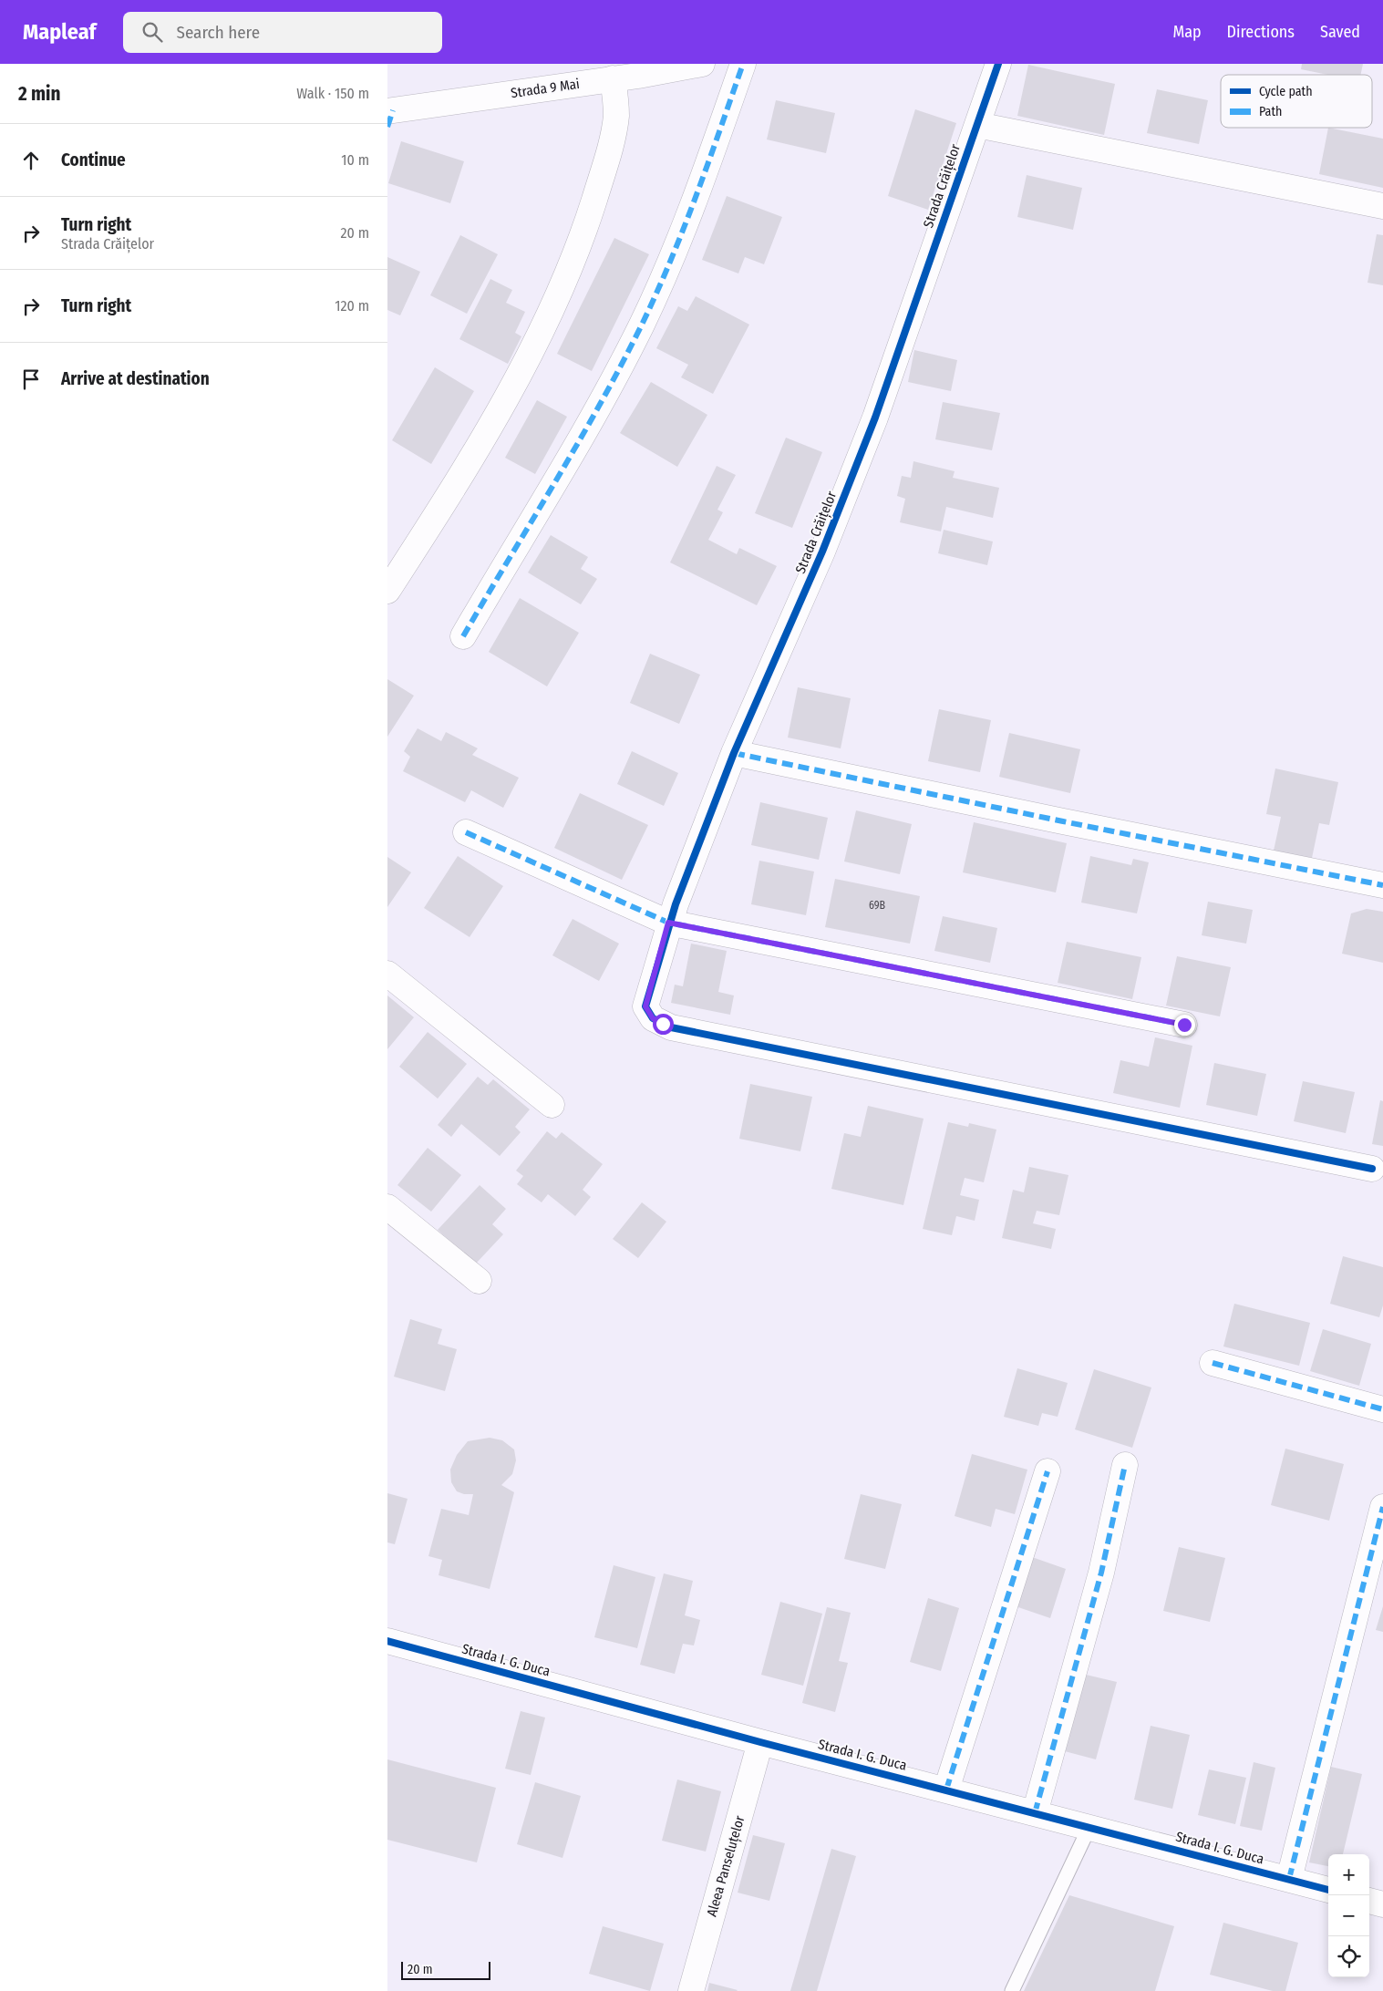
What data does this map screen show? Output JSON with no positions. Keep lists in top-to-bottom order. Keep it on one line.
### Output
{"streets":{"street":["Strada 9 Mai","Strada Crăițelor","Strada I. G. Duca","Aleea Panseluțelor"]},"crossings":[["Strada I. G. Duca","Aleea Panseluțelor"]],"house_numbers":["69B"],"legend":["Cycle path","Path"],"scale_bar":"20 m","page":{"header":"Mapleaf","search":"Search here","nav":["Map","Directions","Saved"],"heading":["2 min","Walk · 150 m"],"list":[["Continue","10 m"],["Turn right","Strada Crăițelor","20 m"],["Turn right","120 m"],"Arrive at destination"],"map_buttons":["+","−"],"scale":"20 m"}}
